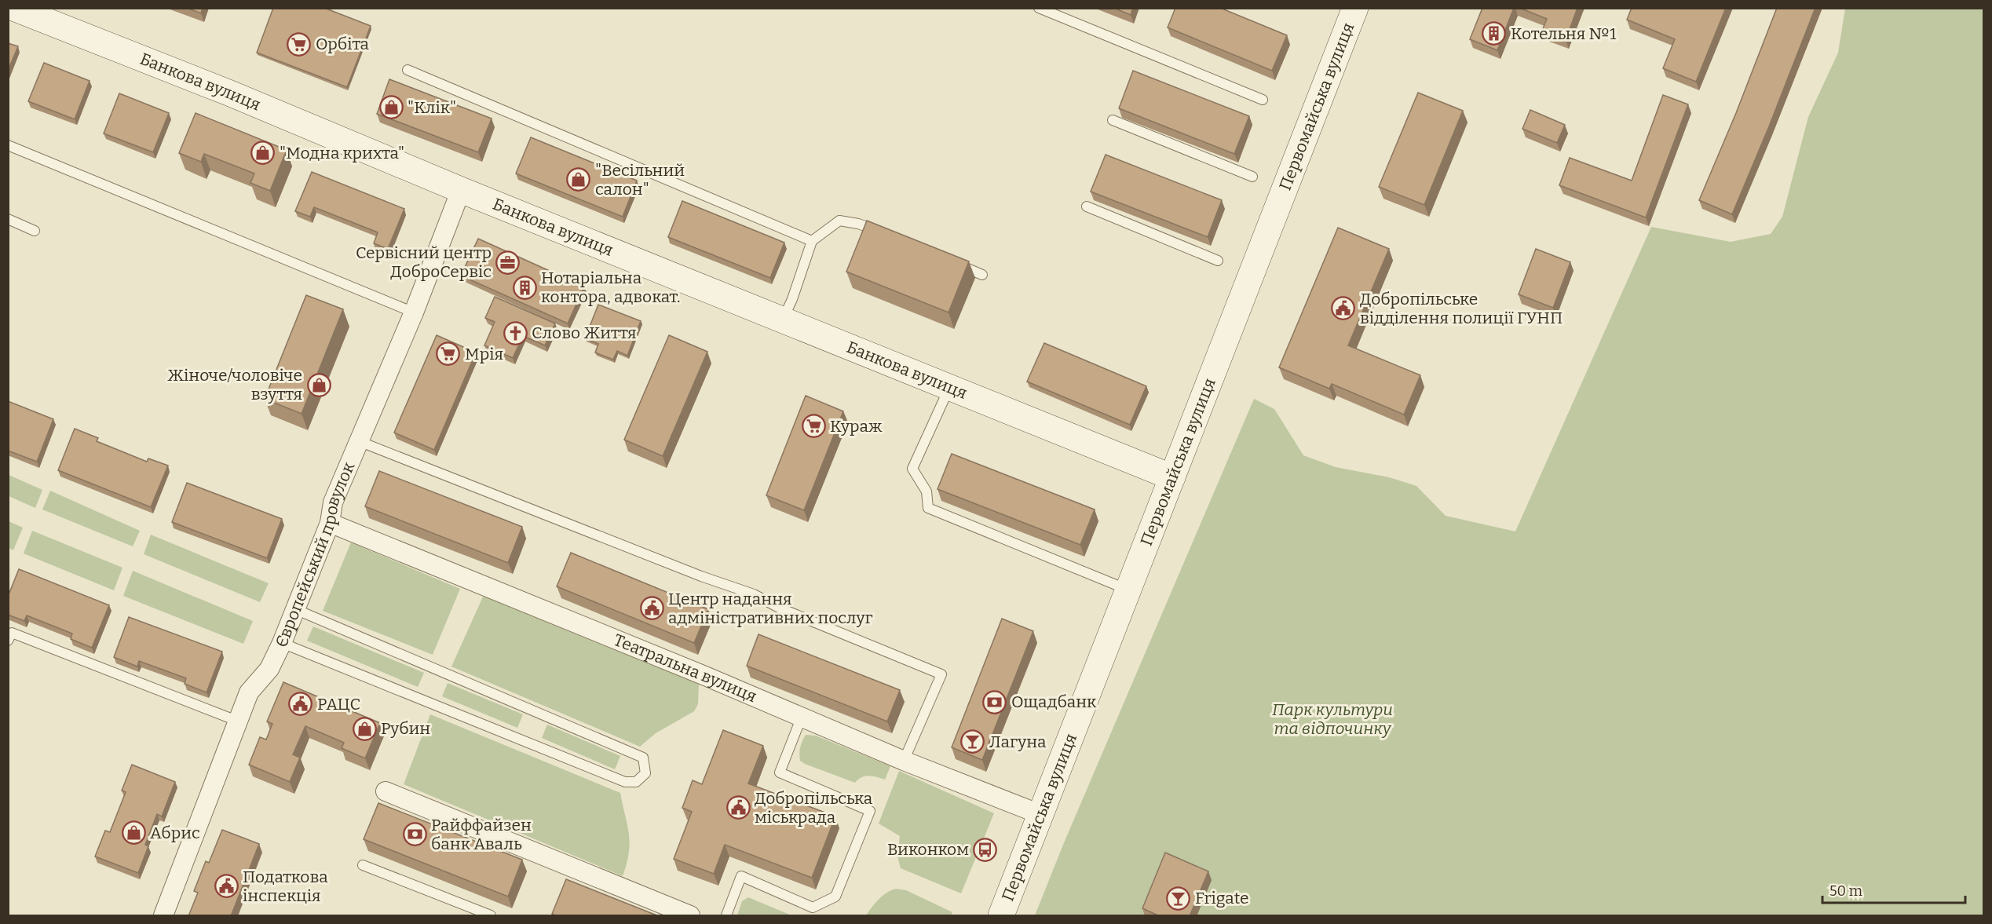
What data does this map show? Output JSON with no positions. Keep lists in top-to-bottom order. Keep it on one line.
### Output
{"streets":{"street":["Банкова вулиця","Первомайська вулиця","Європейський провулок","Театральна вулиця"]},"crossings":[["Банкова вулиця","Первомайська вулиця"],["Банкова вулиця","Європейський провулок"],["Первомайська вулиця","Театральна вулиця"],["Європейський провулок","Театральна вулиця"]],"parks":["Парк культури та відпочинку"],"places":{"building":["Котельня №1","Нотаріальна контора, адвокат."],"supermarket":["Орбіта","Мрія","Кураж"],"shop":["\"Клік\"","\"Модна крихта\"","\"Весільний салон\"","Жіноче/чоловіче взуття","Рубин","Абрис"],"office":["Сервісний центр ДоброСервіс"],"public building":["Добропільське відділення полиції ГУНП","Центр надання адміністративних послуг","РАЦС","Добропільська міськрада","Податкова інспекція"],"church":["Слово Життя"],"bank":["Ощадбанк","Райффайзен банк Аваль"],"bar":["Лагуна","Frigate"],"bus stop":["Виконком"]},"scale_bar":"50 m"}
